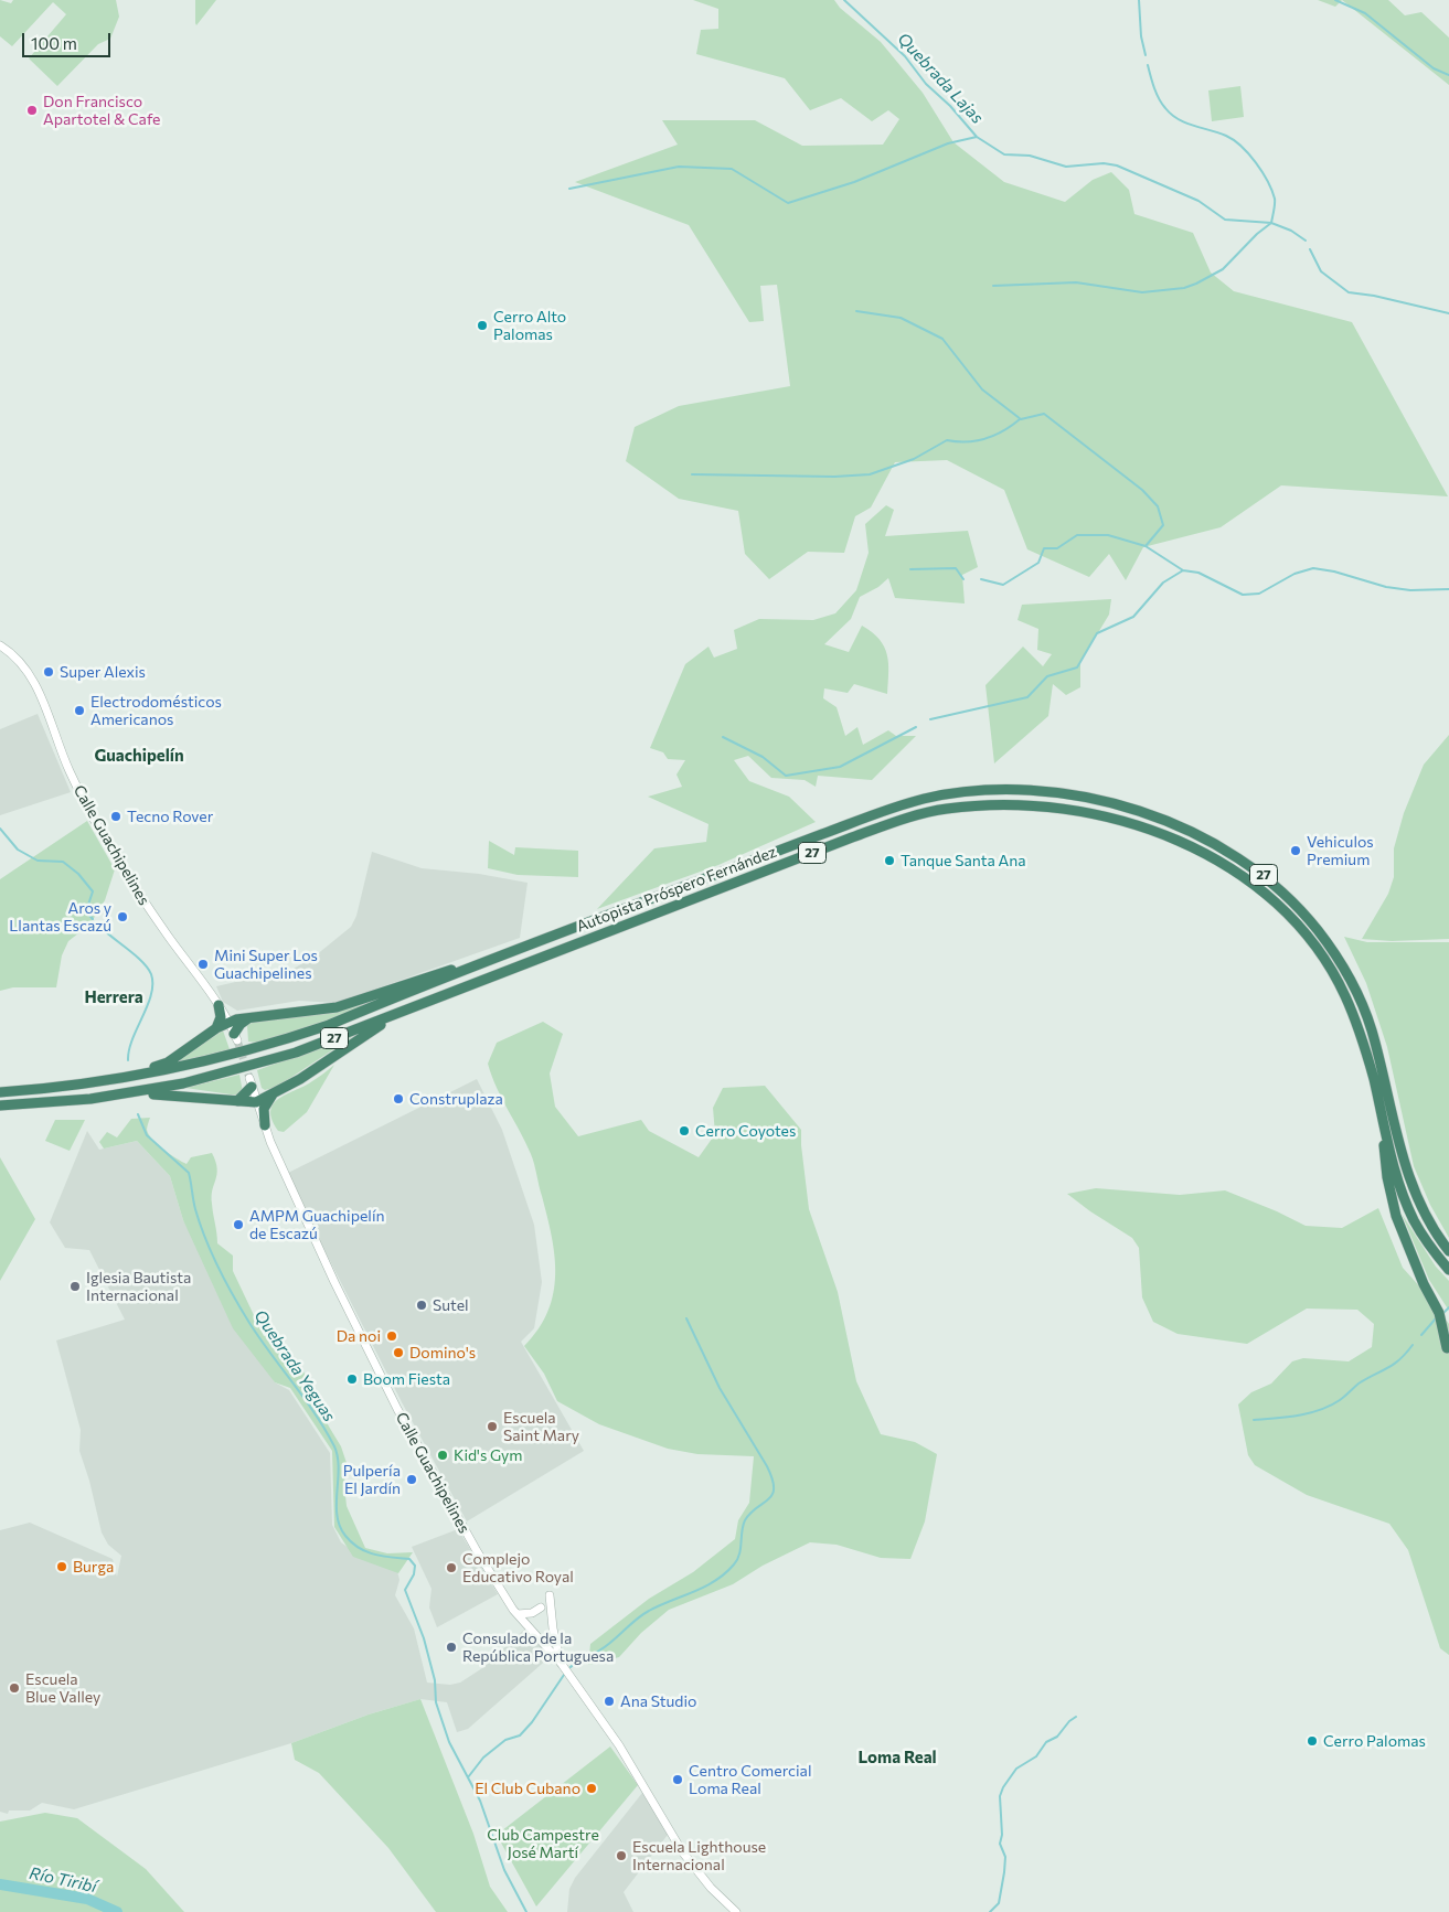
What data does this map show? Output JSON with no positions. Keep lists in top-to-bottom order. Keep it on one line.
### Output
{"streets":{"highway":["27","Autopista Próspero Fernández"],"street":["Calle Guachipelines"]},"districts":["Guachipelín","Herrera","Loma Real"],"water":["Quebrada Lajas","Quebrada Yeguas","Río Tiribí"],"parks":["Club Campestre José Martí"],"places":["Don Francisco Apartotel & Cafe","Cerro Alto Palomas","Super Alexis","Electrodomésticos Americanos","Tecno Rover","Vehiculos Premium","Tanque Santa Ana","Aros y Llantas Escazú","Mini Super Los Guachipelines","Construplaza","Cerro Coyotes","AMPM Guachipelín de Escazú","Iglesia Bautista Internacional","Sutel","Da noi","Domino's","Boom Fiesta","Escuela Saint Mary","Kid's Gym","Pulpería El Jardín","Burga","Complejo Educativo Royal","Consulado de la República Portuguesa","Escuela Blue Valley","Ana Studio","Cerro Palomas","Centro Comercial Loma Real","El Club Cubano","Escuela Lighthouse Internacional"],"scale_bar":"100 m"}
